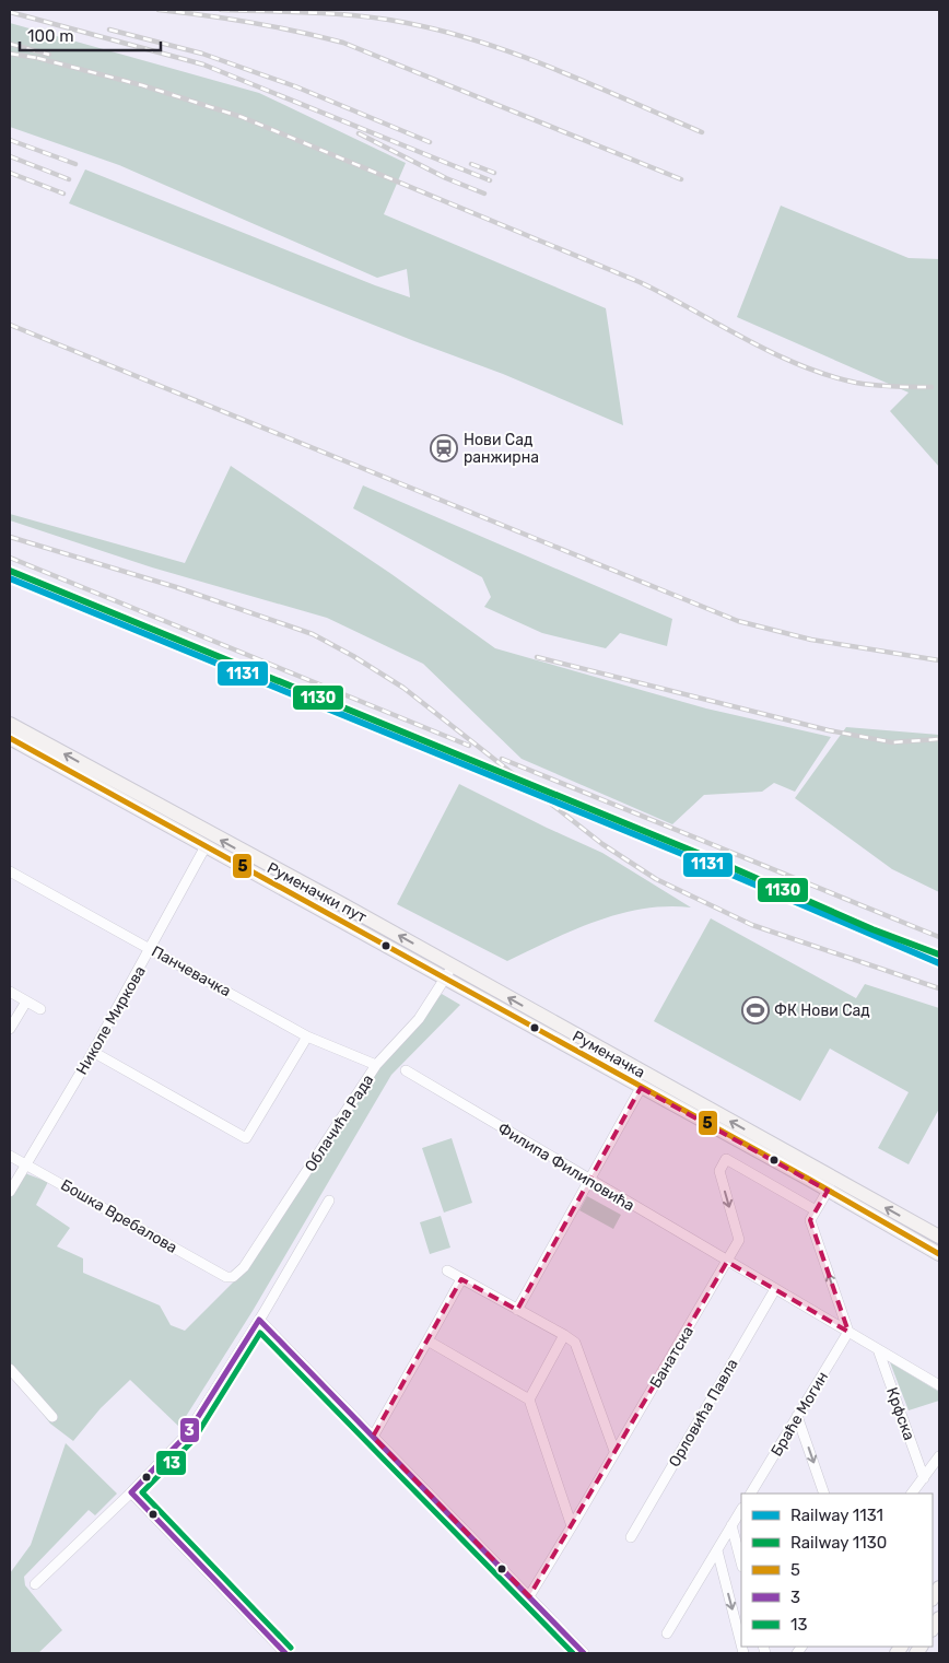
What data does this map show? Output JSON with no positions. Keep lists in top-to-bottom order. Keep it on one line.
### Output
{"streets":{"main road":["Руменачки пут","Руменачка"],"street":["Панчевачка","Николе Миркова","Облачића Рада","Филипа Филиповића","Бошка Вребалова","Банатска","Орловића Павла","Браће Могин","Крфска"]},"crossings":[["Руменачки пут","Николе Миркова"],["Руменачки пут","Руменачка"],["Руменачки пут","Облачића Рада"],["Панчевачка","Николе Миркова"],["Панчевачка","Облачића Рада"],["Николе Миркова","Бошка Вребалова"],["Руменачка","Облачића Рада"],["Облачића Рада","Бошка Вребалова"],["Филипа Филиповића","Банатска"],["Филипа Филиповића","Орловића Павла"],["Филипа Филиповића","Браће Могин"],["Филипа Филиповића","Крфска"]],"places":{"station":["Нови Сад ранжирна"],"sports":["ФК Нови Сад"]},"lines":["rail line 1130","rail line 1131","transit line 5","transit line 3","transit line 13"],"legend":["Railway 1131","Railway 1130","5","3","13"],"scale_bar":"100 m"}
